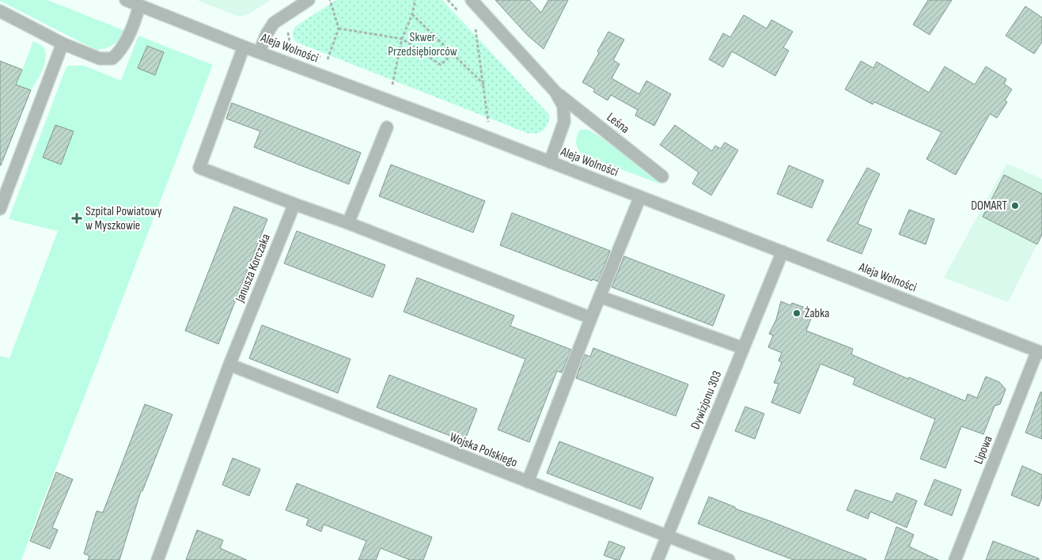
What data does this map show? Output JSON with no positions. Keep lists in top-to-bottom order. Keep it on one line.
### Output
{"streets":{"street":["Aleja Wolności","Leśna","Janusza Korczaka","Dywizjonu 303","Wojska Polskiego","Lipowa"]},"crossings":[["Aleja Wolności","Leśna"],["Aleja Wolności","Dywizjonu 303"],["Aleja Wolności","Lipowa"],["Janusza Korczaka","Wojska Polskiego"],["Dywizjonu 303","Wojska Polskiego"]],"parks":["Skwer Przedsiębiorców"],"places":{"other":["DOMART","Żabka"],"health":["Szpital Powiatowy w Myszkowie"]}}
